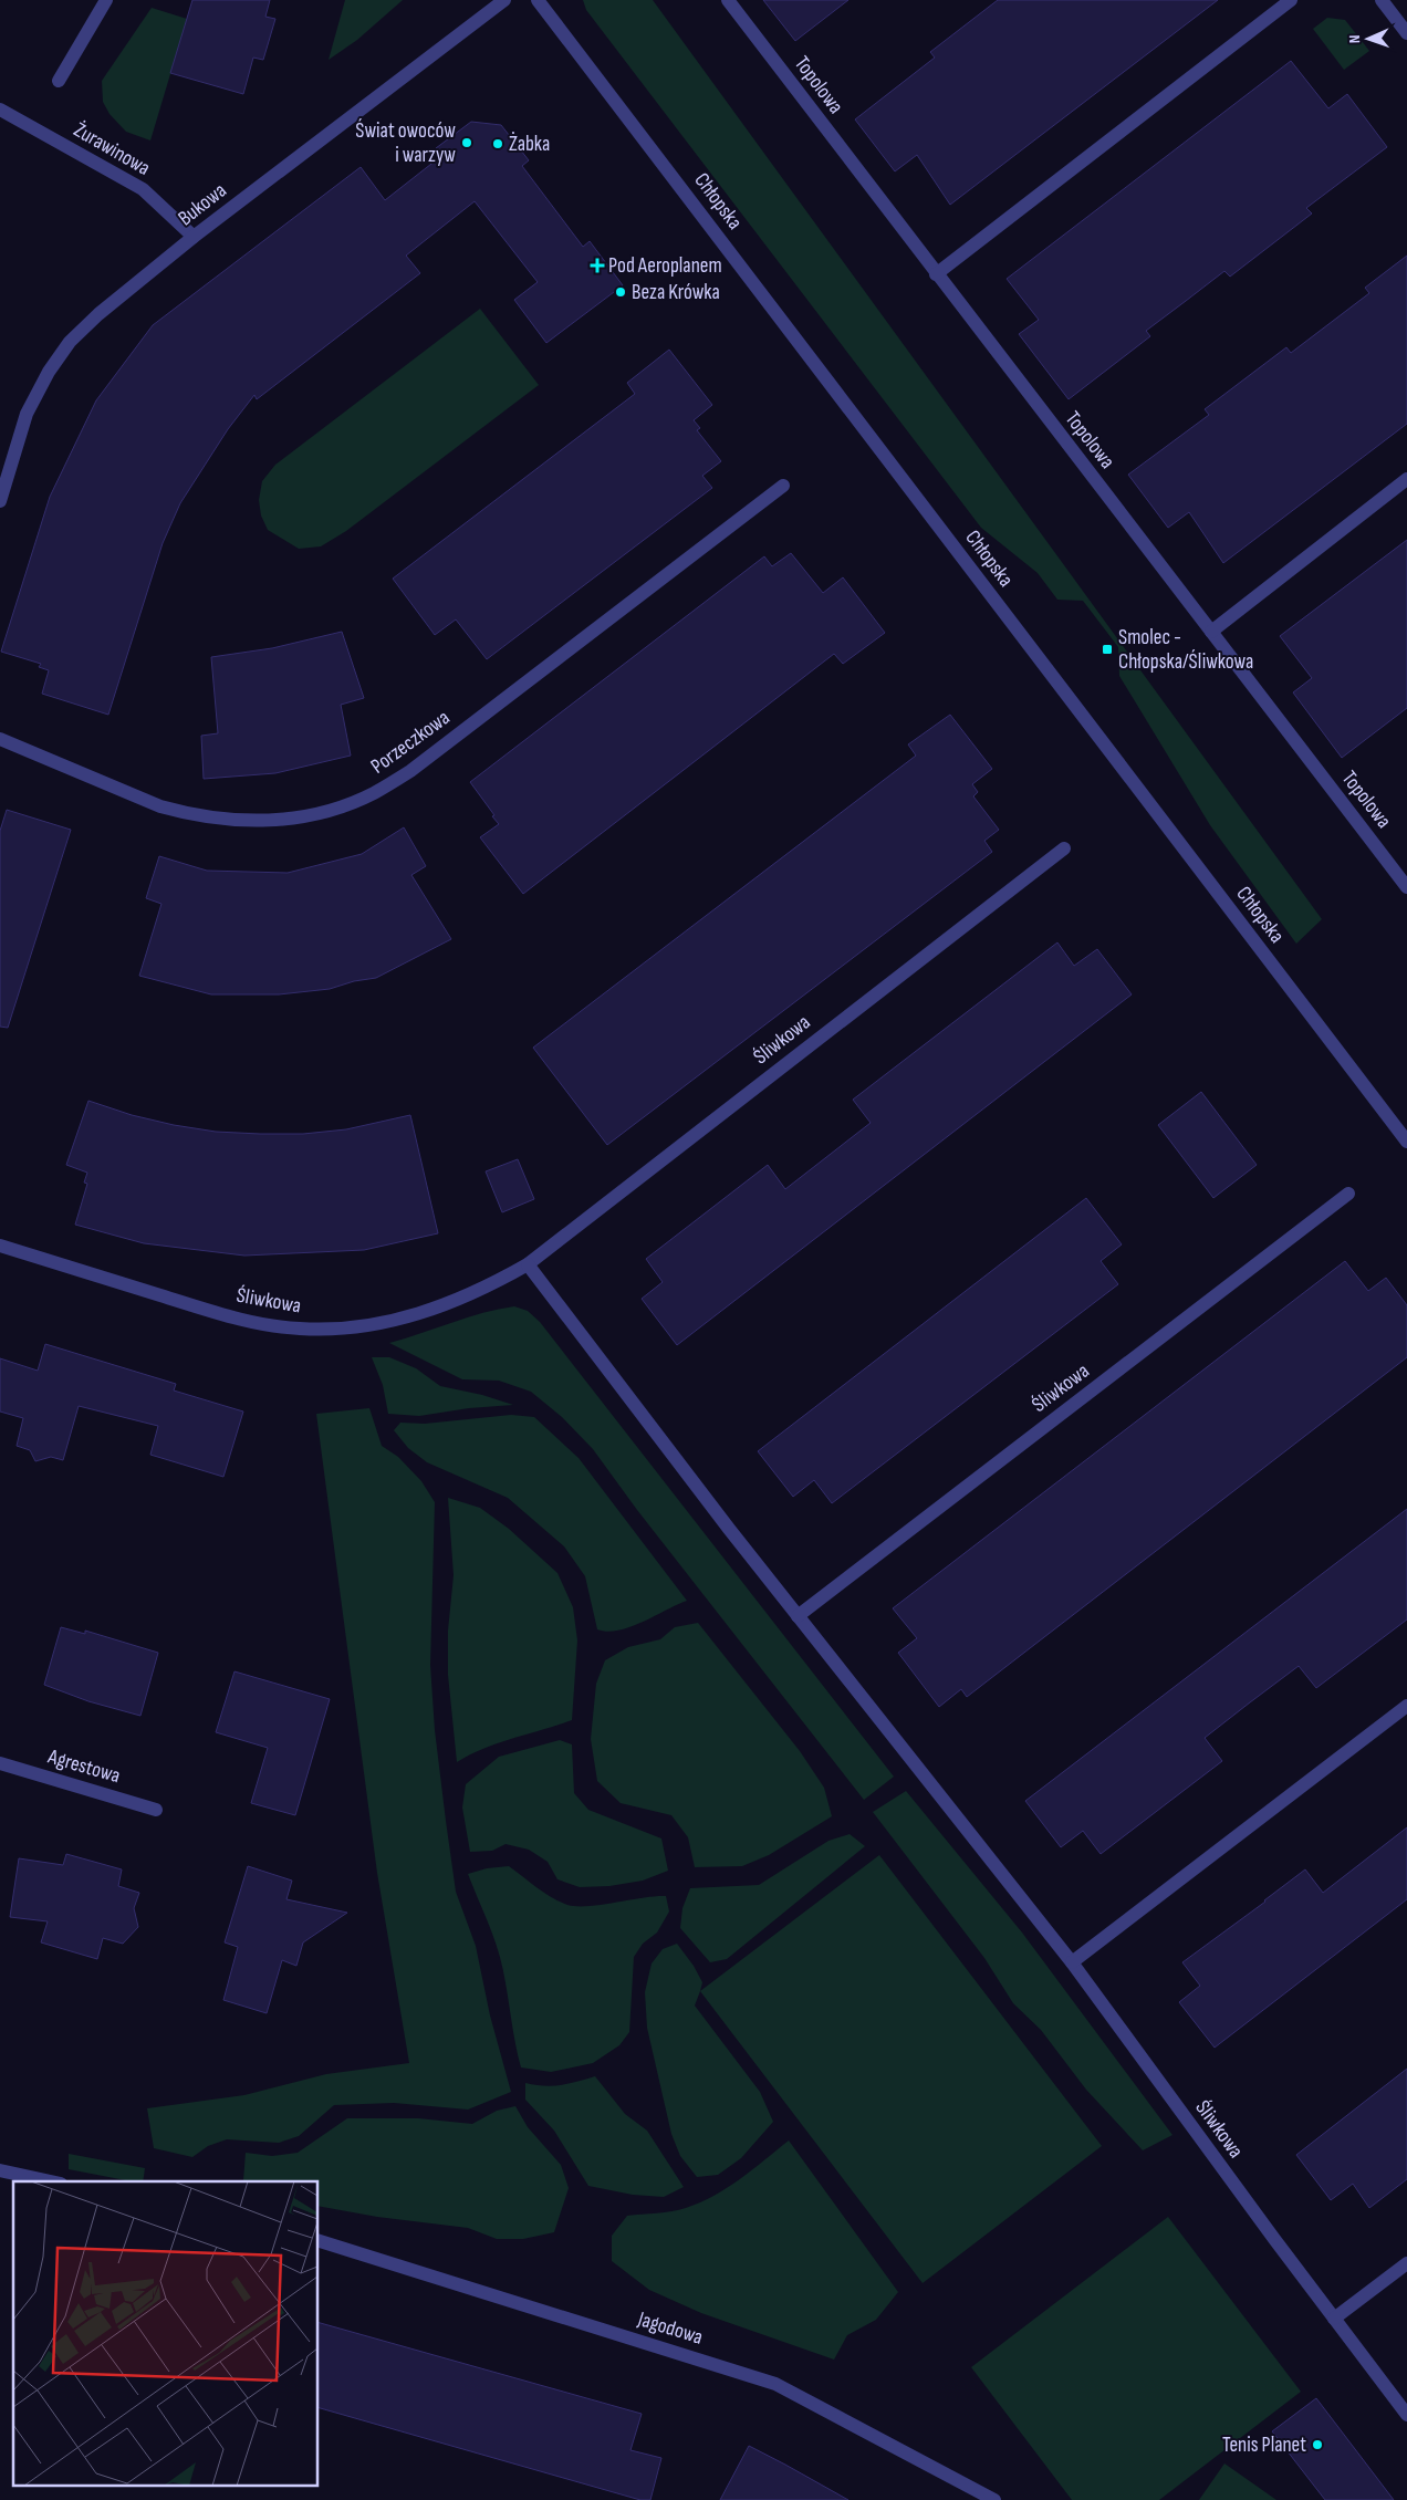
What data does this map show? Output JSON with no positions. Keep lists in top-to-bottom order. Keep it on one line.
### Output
{"streets":{"street":["Topolowa","Żurawinowa","Chłopska","Bukowa","Porzeczkowa","Śliwkowa","Agrestowa","Jagodowa"]},"crossings":[["Żurawinowa","Bukowa"]],"places":{"other":["Świat owoców i warzyw","Żabka","Beza Krówka","Tenis Planet"],"health":["Pod Aeroplanem"],"transit":["Smolec - Chłopska/Śliwkowa"]},"north":"left"}
